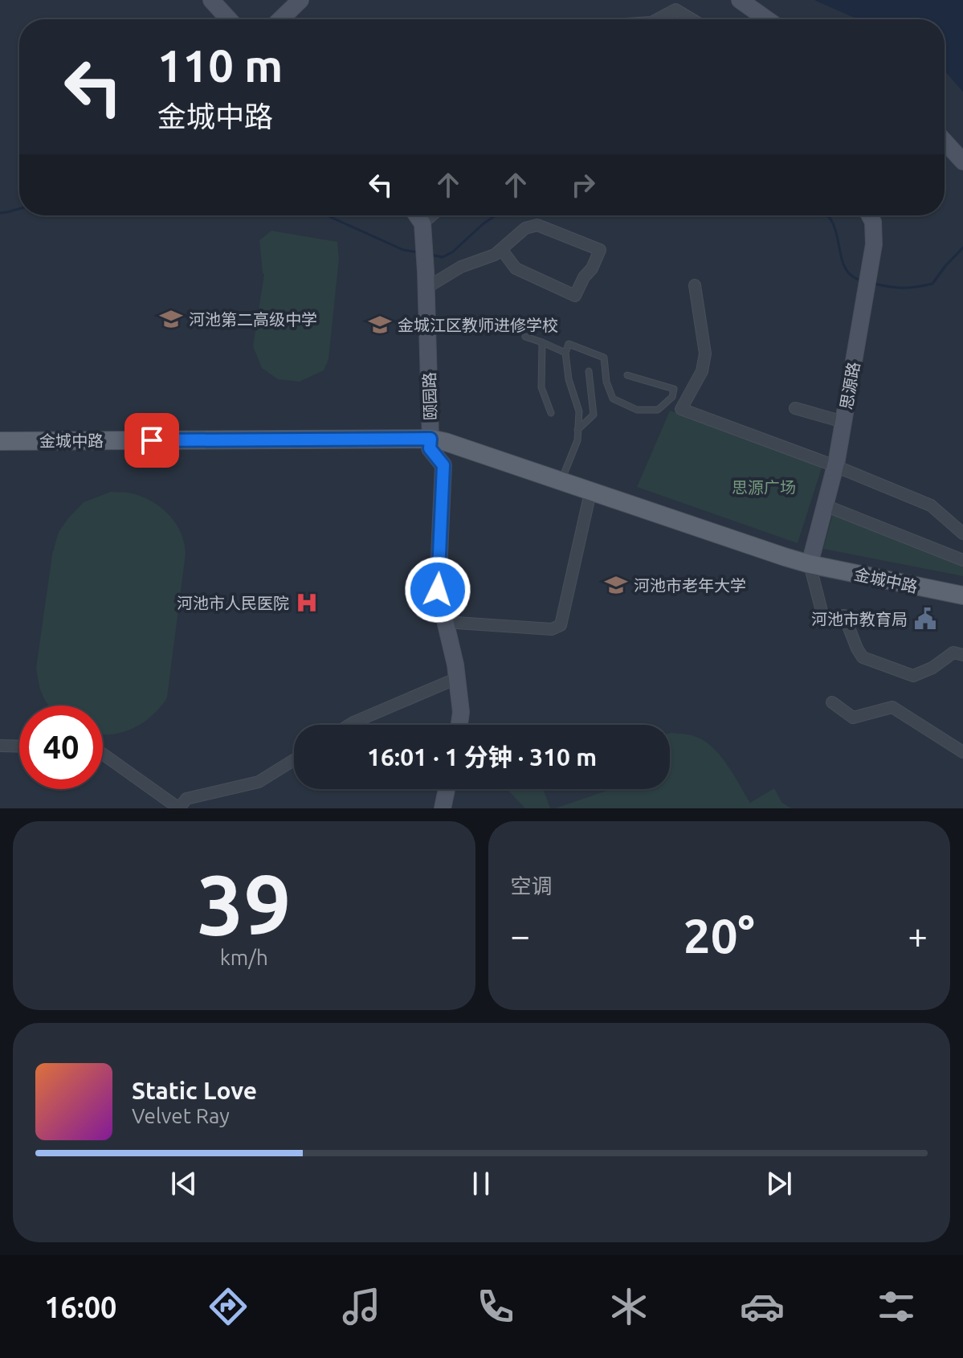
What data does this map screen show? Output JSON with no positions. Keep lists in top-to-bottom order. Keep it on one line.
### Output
{"streets":{"main road":["金城中路"],"street":["思源路","颐园路"]},"crossings":[["思源路","金城中路"],["颐园路","金城中路"]],"parks":["思源广场"],"places":{"school or university":["河池第二高级中学","金城江区教师进修学校","河池市老年大学"],"hospital":["河池市人民医院"],"public building":["河池市教育局"]},"page":{"turn":["110 m","金城中路"],"limit":"40","trip":"16:01 · 1 分钟 · 310 m","tile":[["39","km/h"],"空调"],"heat":["−","20°","+"],"song":["Static Love","Velvet Ray"],"tabs":"16:00"}}
